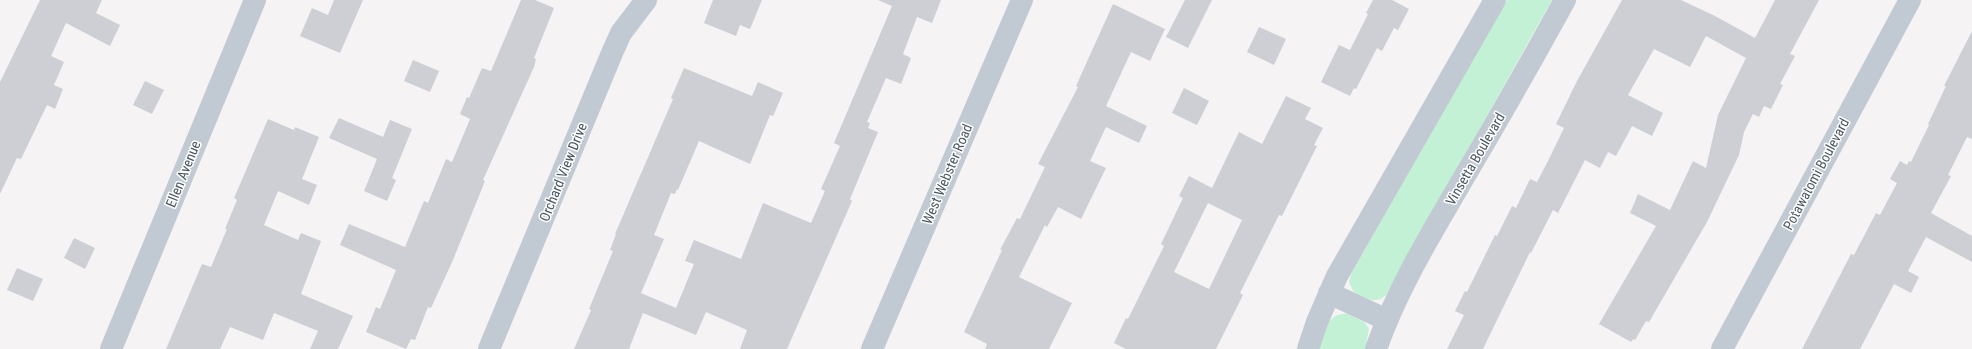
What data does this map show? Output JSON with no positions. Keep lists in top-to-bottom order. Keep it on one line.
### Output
{"streets":{"street":["Vinsetta Boulevard","Orchard View Drive","Ellen Avenue","West Webster Road","Potawatomi Boulevard"]}}
